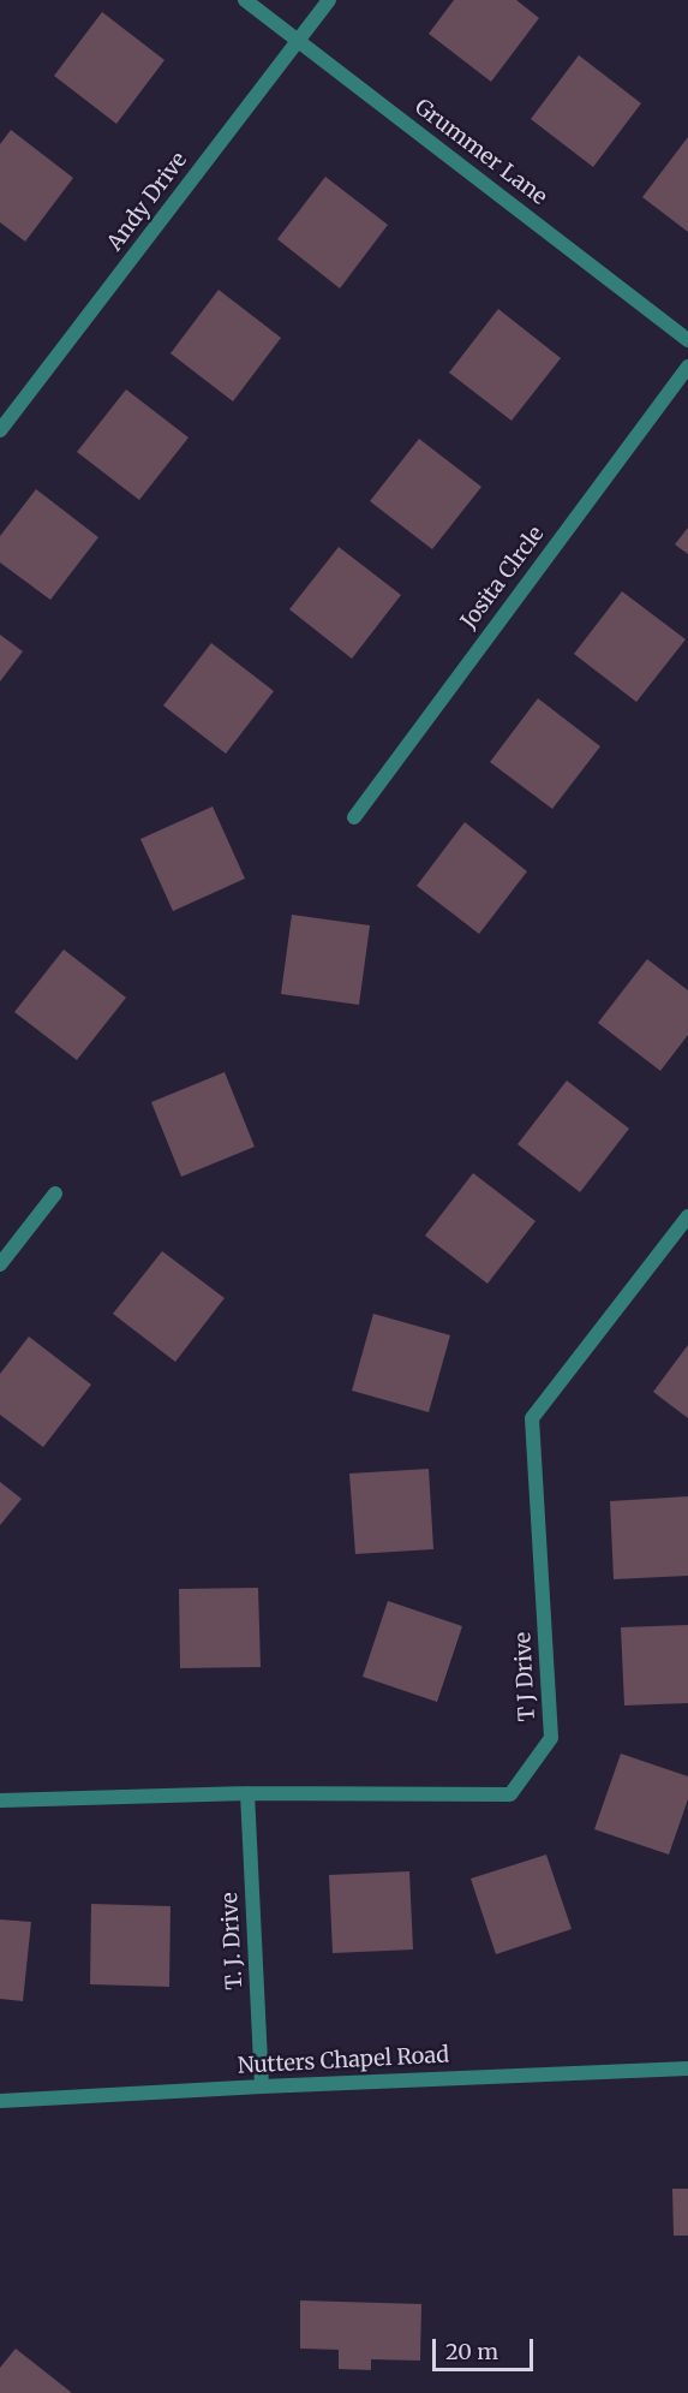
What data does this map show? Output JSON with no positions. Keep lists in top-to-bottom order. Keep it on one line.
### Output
{"streets":{"street":["Grummer Lane","Andy Drive","Josita Clrcle","T J Drive","T. J. Drive","Nutters Chapel Road"]},"crossings":[["Grummer Lane","Andy Drive"],["T J Drive","T. J. Drive"],["T. J. Drive","Nutters Chapel Road"]],"scale_bar":"20 m"}
